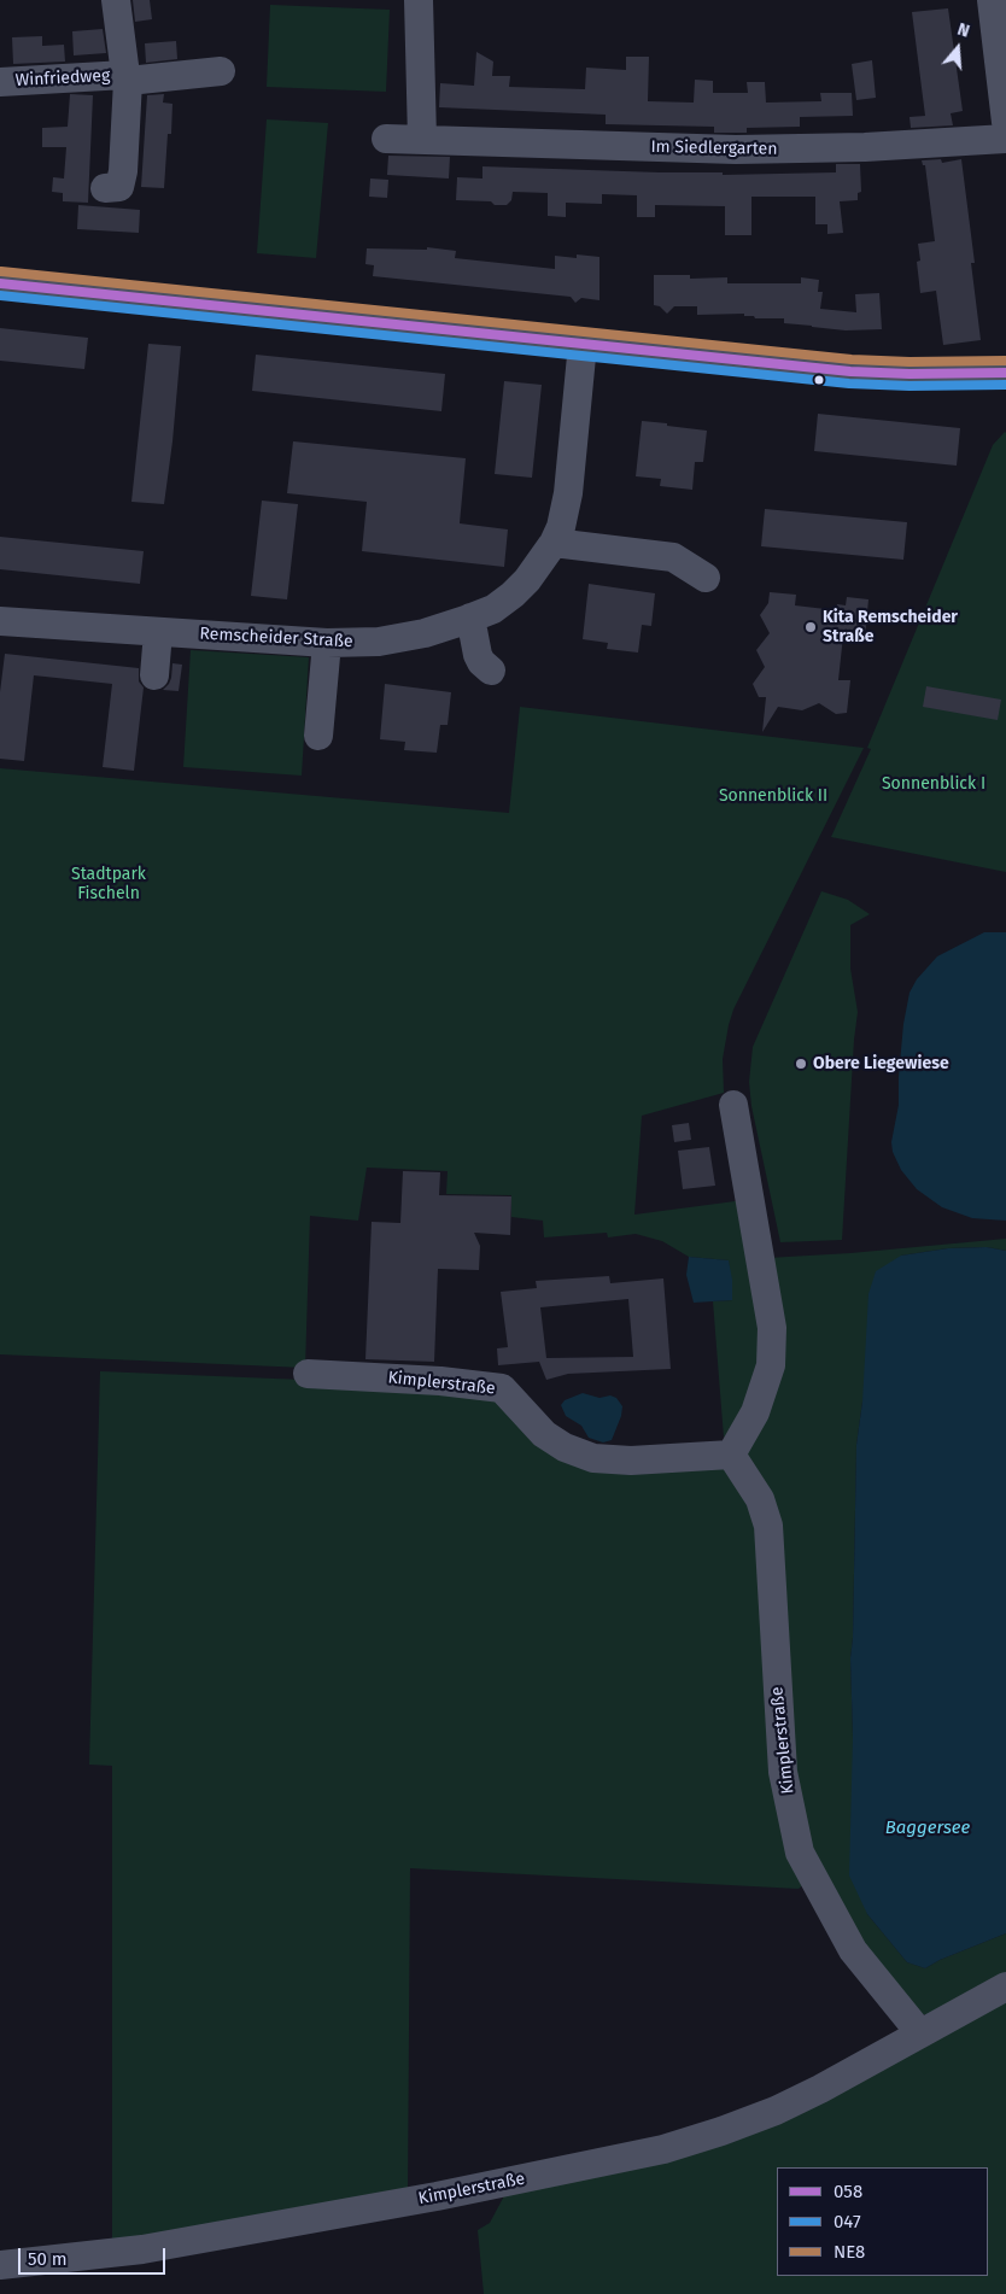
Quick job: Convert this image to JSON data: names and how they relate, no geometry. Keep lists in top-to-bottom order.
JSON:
{
  "streets": {
    "street": [
      "Winfriedweg",
      "Im Siedlergarten",
      "Remscheider Straße",
      "Kimplerstraße"
    ]
  },
  "water": ["Baggersee"],
  "parks": ["Sonnenblick I", "Sonnenblick II", "Stadtpark Fischeln"],
  "places": ["Kita Remscheider Straße", "Obere Liegewiese"],
  "lines": ["transit line NE8", "transit line 058", "transit line 047"],
  "legend": ["058", "047", "NE8"],
  "scale_bar": "50 m",
  "north": "top"
}
